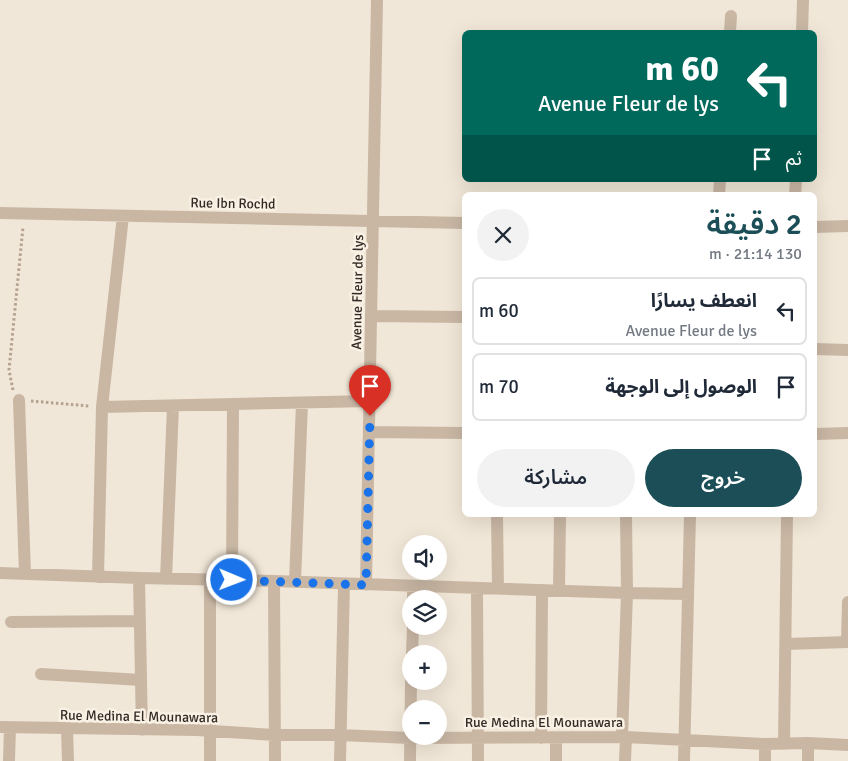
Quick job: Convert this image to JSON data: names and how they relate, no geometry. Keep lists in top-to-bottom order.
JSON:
{
  "streets": {
    "street": ["Rue Ibn Rochd", "Avenue Fleur de lys", "Rue Medina El Mounawara"]
  },
  "crossings": [
    ["Rue Ibn Rochd", "Avenue Fleur de lys"]
  ],
  "page": {
    "turn": ["60 m", "Avenue Fleur de lys"],
    "then": "ثم",
    "heading": ["2 دقيقة", "130 m · 21:14"],
    "list": [
      {
        "name": "انعطف يسارًا",
        "note": "Avenue Fleur de lys",
        "value": "60 m"
      },
      {
        "name": "الوصول إلى الوجهة",
        "value": "70 m"
      }
    ],
    "buttons": ["خروج", "مشاركة"],
    "map_buttons": ["+", "−"]
  }
}
